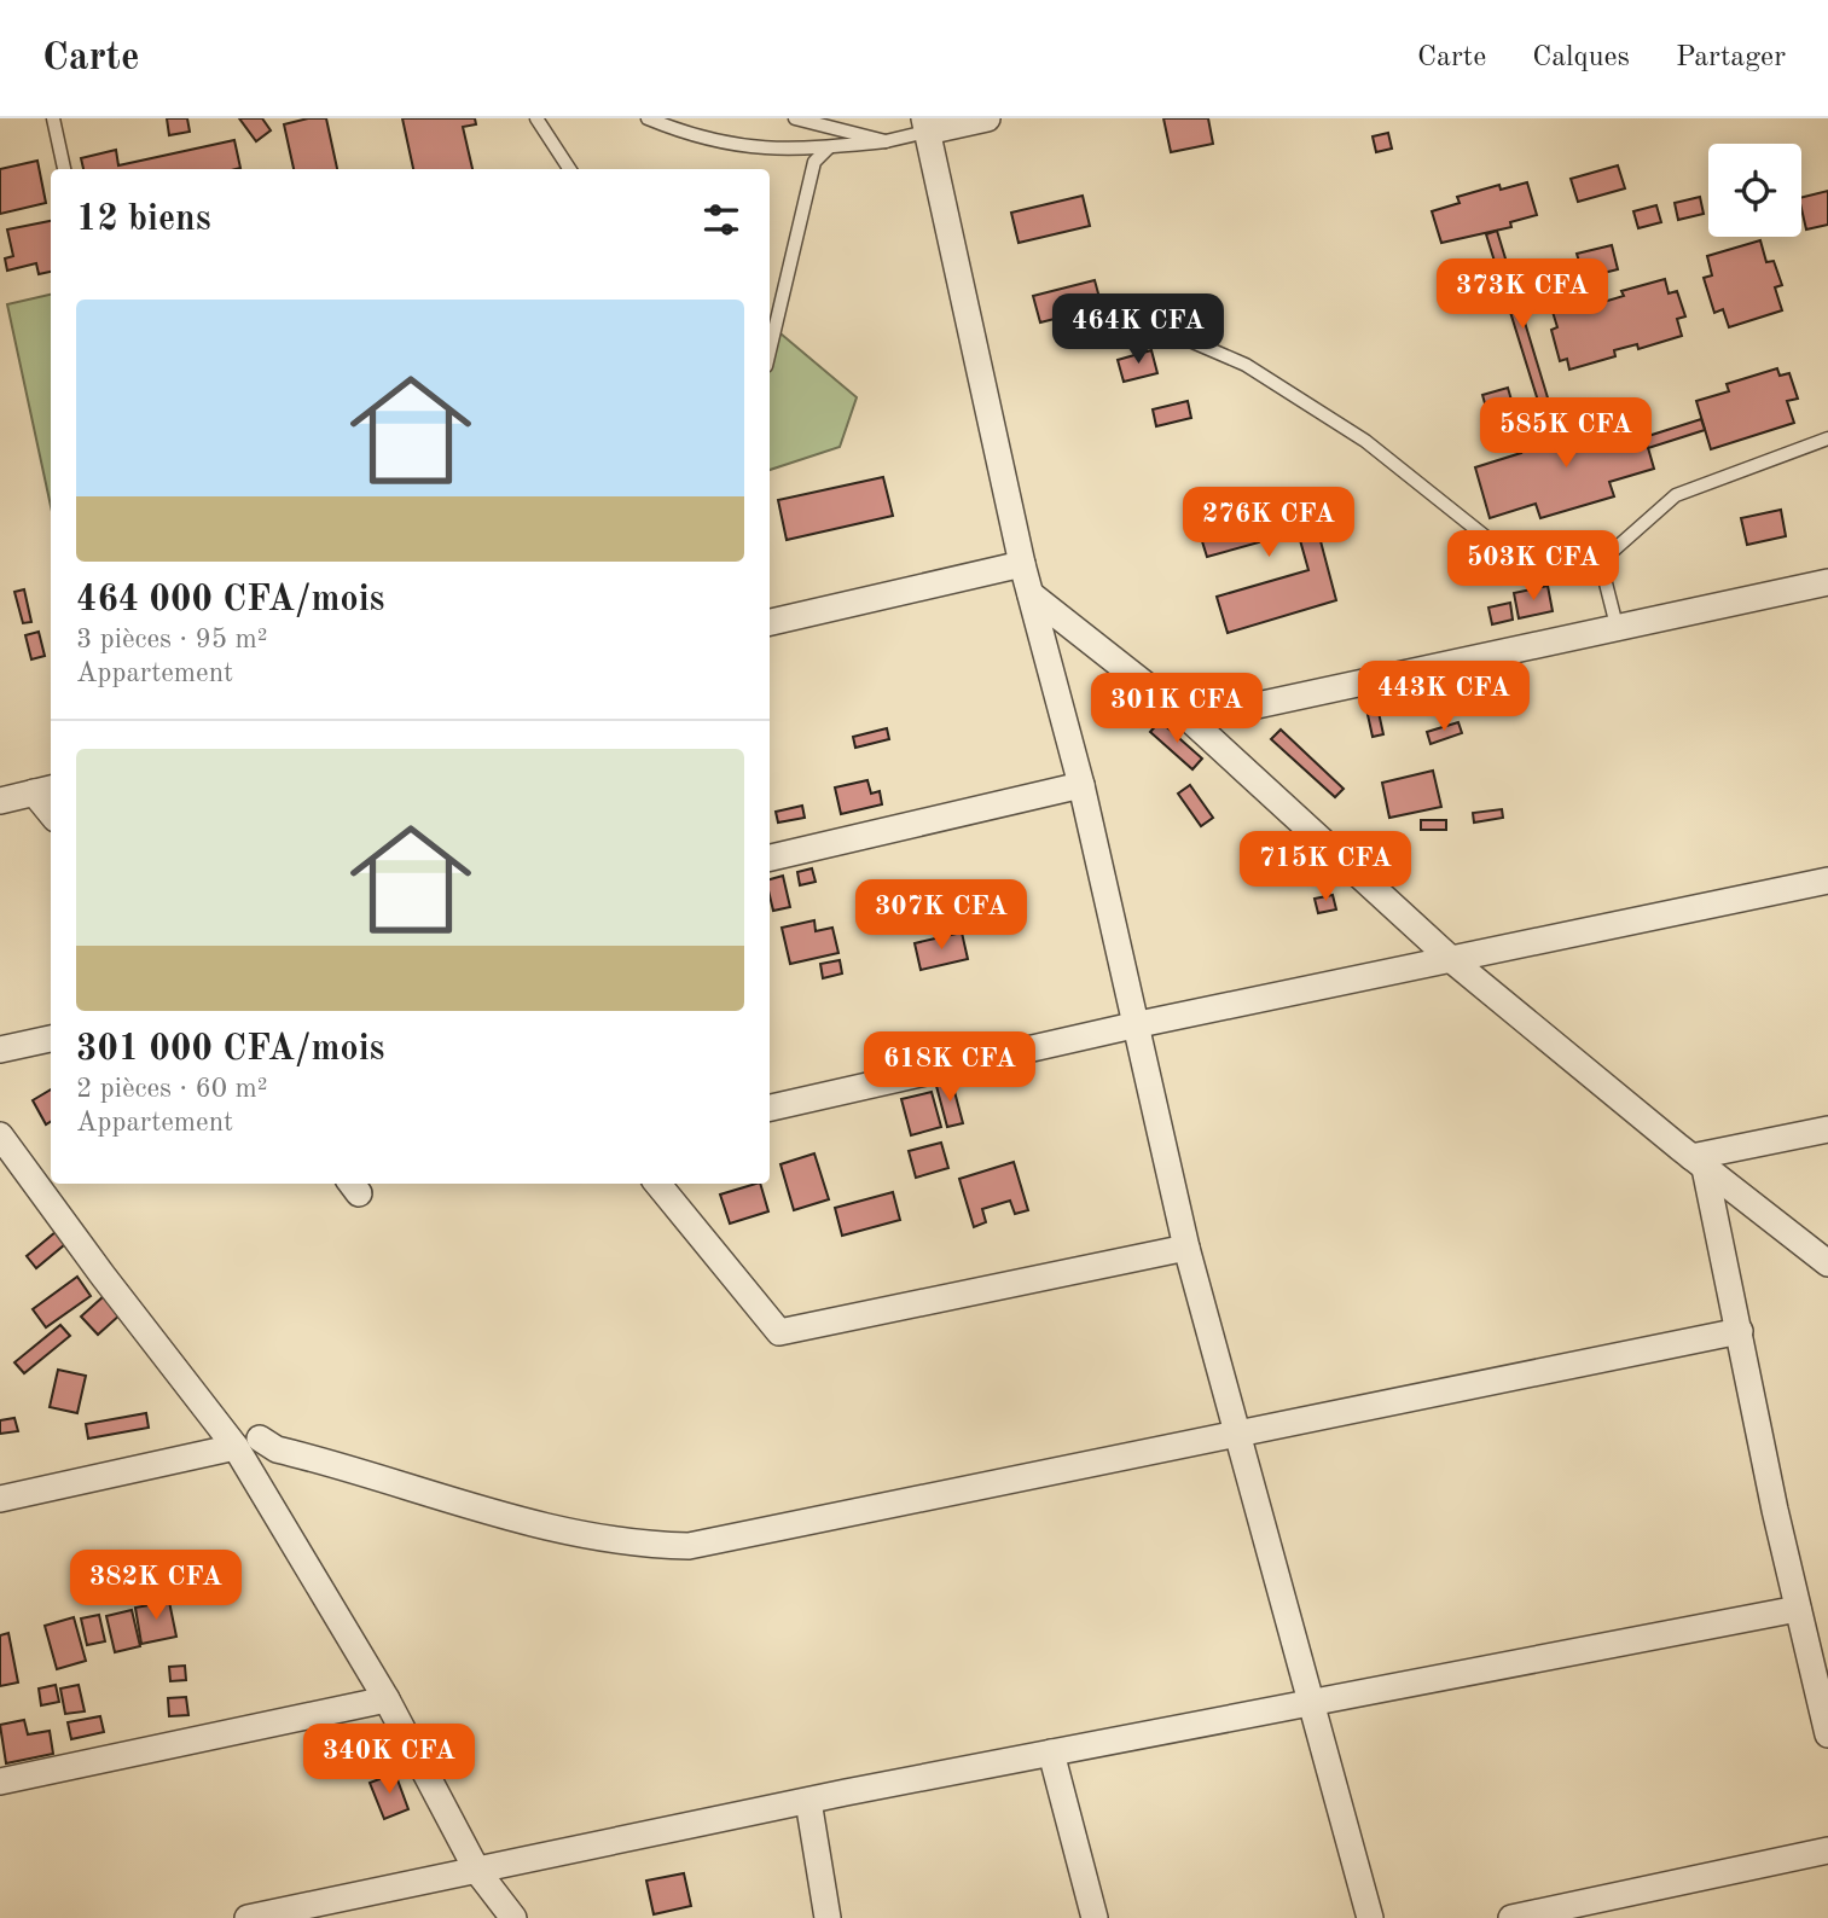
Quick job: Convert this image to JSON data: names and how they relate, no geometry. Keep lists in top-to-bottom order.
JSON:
{
  "page": {
    "header": "Carte",
    "nav": ["Carte", "Calques", "Partager"],
    "heading": "12 biens",
    "price": [
      "373K CFA",
      "464K CFA",
      "585K CFA",
      "276K CFA",
      "503K CFA",
      "443K CFA",
      "301K CFA",
      "715K CFA",
      "307K CFA",
      "618K CFA",
      "382K CFA",
      "340K CFA"
    ],
    "list": [
      {
        "name": "464 000 CFA/mois",
        "note": "3 pièces · 95 m² · Appartement"
      },
      {
        "name": "301 000 CFA/mois",
        "note": "2 pièces · 60 m² · Appartement"
      }
    ]
  }
}
